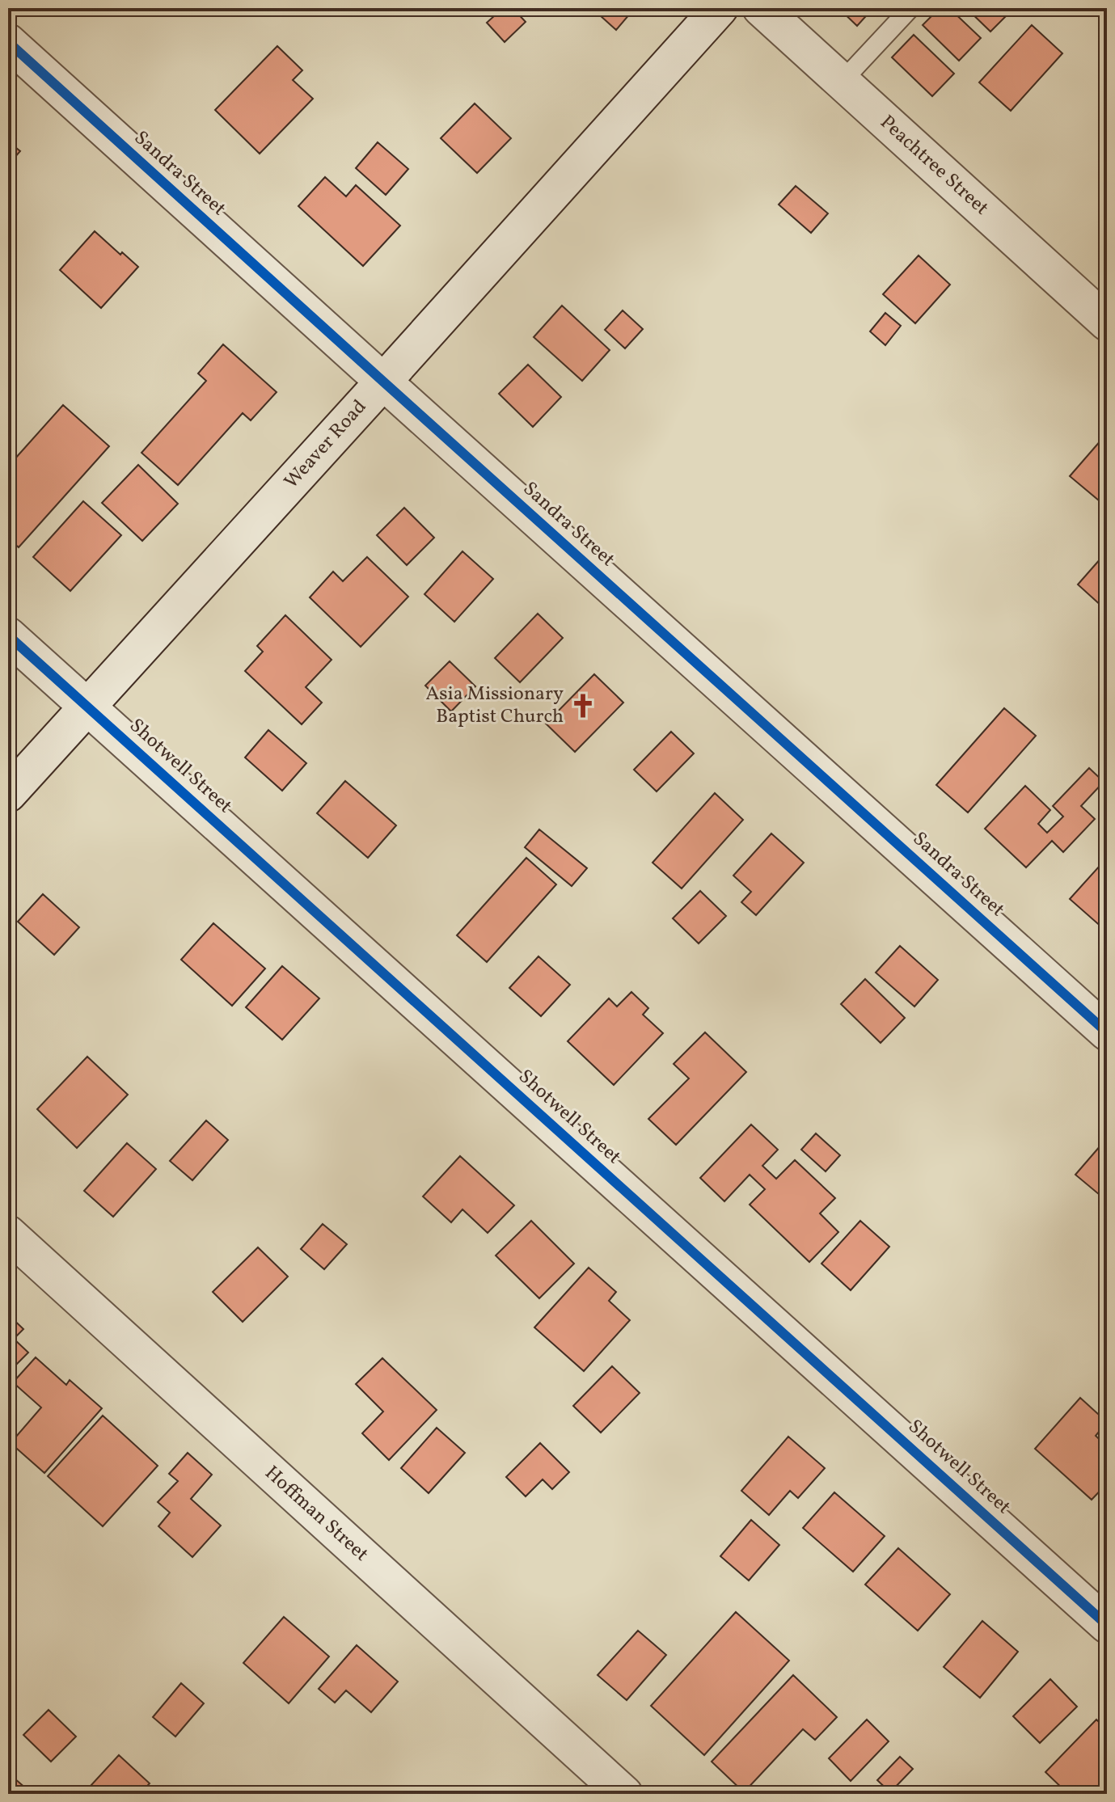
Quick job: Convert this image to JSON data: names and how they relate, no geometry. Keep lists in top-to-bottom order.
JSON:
{
  "streets": {
    "street": [
      "Peachtree Street",
      "Sandra Street",
      "Weaver Road",
      "Shotwell Street",
      "Hoffman Street"
    ]
  },
  "crossings": [
    ["Sandra Street", "Weaver Road"],
    ["Weaver Road", "Shotwell Street"]
  ],
  "places": {
    "church": ["Asia Missionary Baptist Church"]
  }
}
